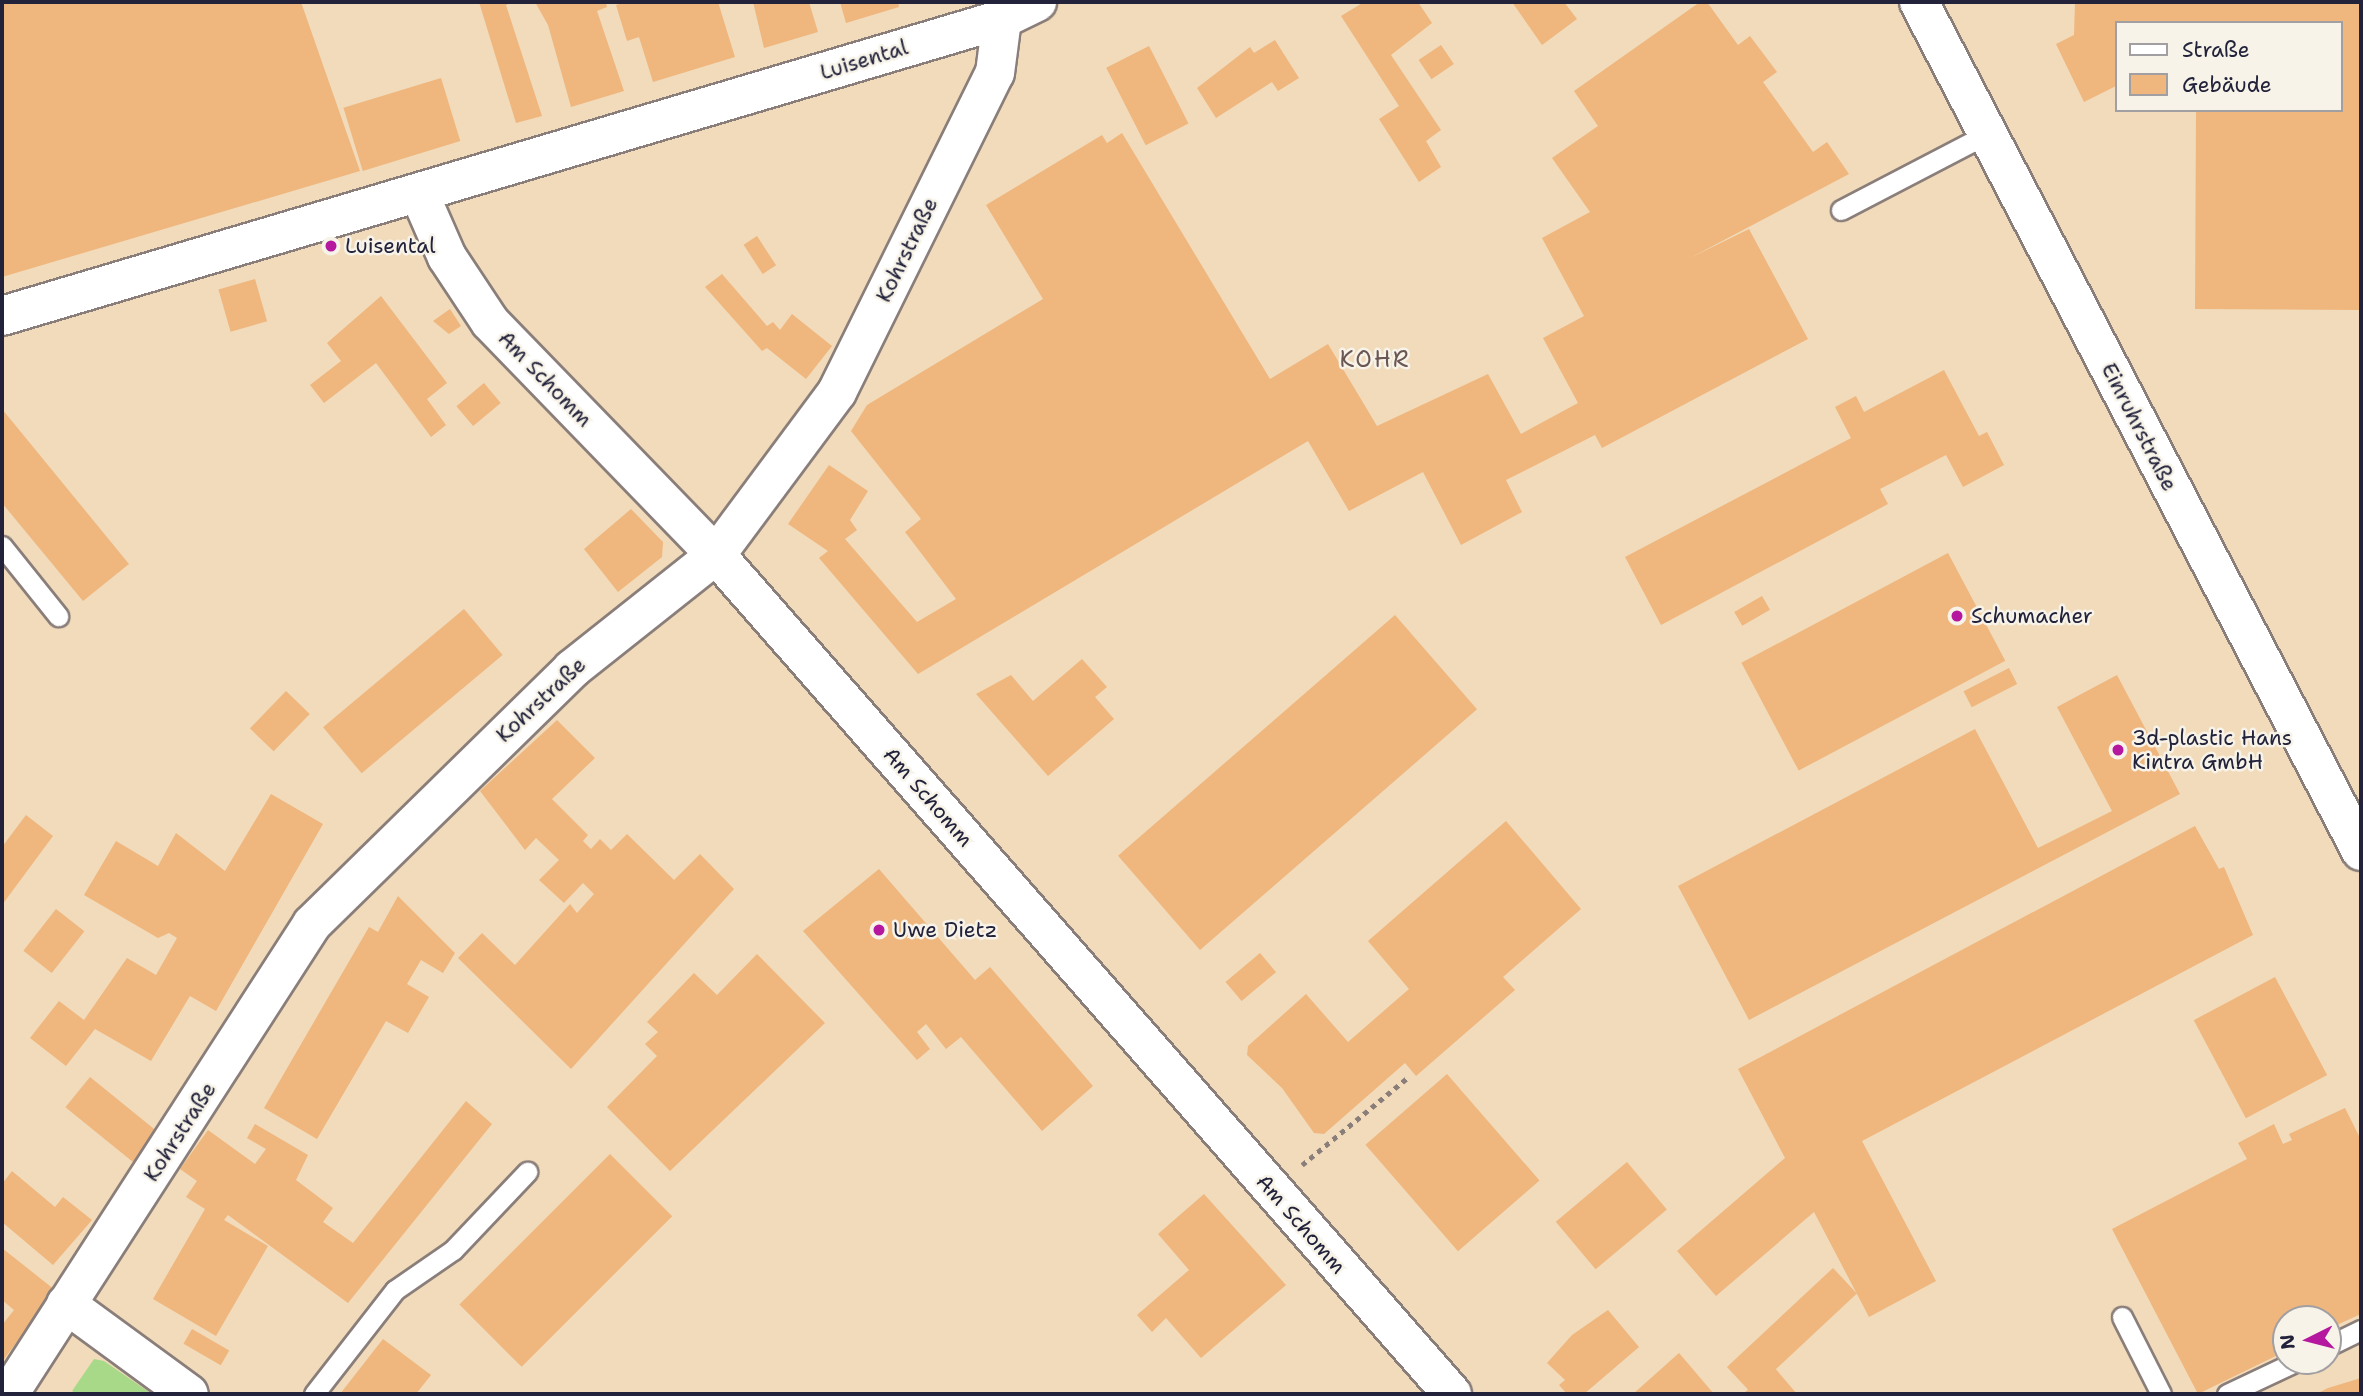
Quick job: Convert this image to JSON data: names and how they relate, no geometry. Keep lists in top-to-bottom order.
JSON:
{
  "streets": {
    "street": [
      "Luisental",
      "Kohrstraße",
      "Am Schomm",
      "Einruhrstraße"
    ]
  },
  "crossings": [
    ["Luisental", "Kohrstraße"],
    ["Luisental", "Am Schomm"],
    ["Kohrstraße", "Am Schomm"]
  ],
  "districts": ["KOHR"],
  "places": [
    "Luisental",
    "Schumacher",
    "3d-plastic Hans Kintra GmbH",
    "Uwe Dietz"
  ],
  "legend": ["Straße", "Gebäude"],
  "north": "left"
}
